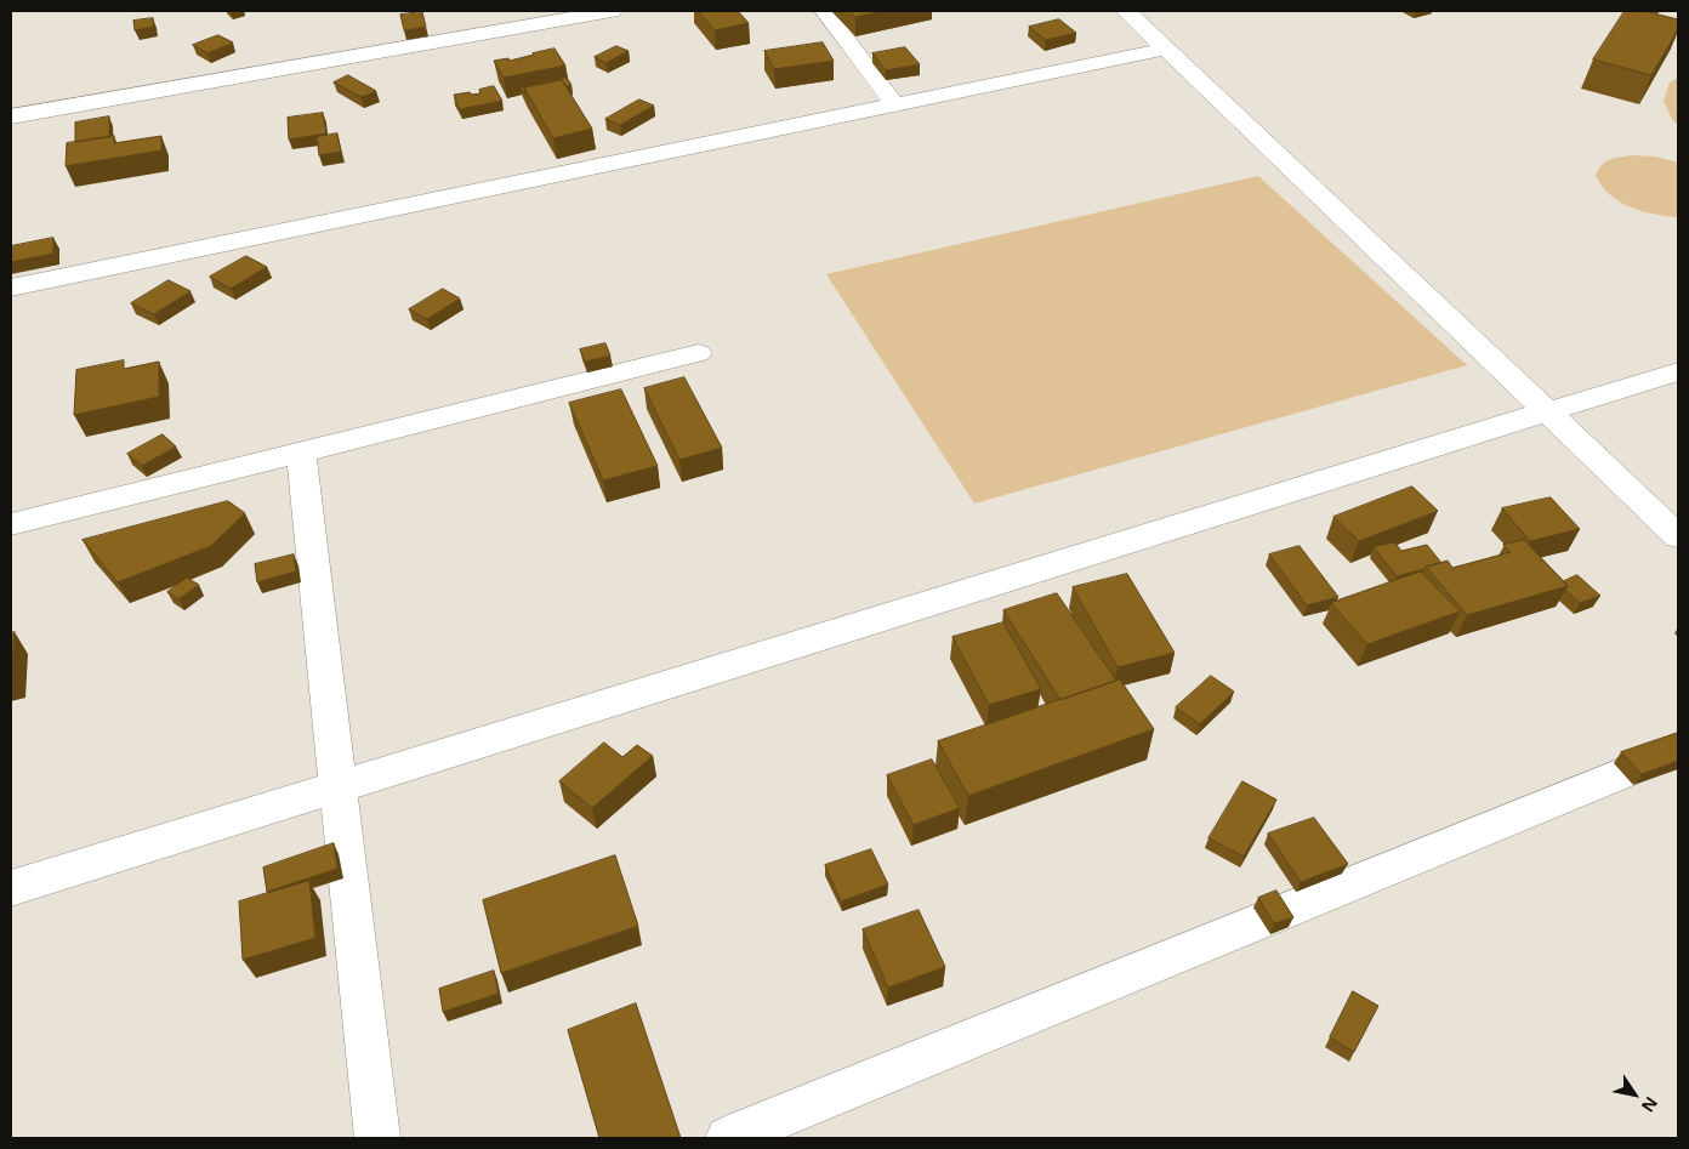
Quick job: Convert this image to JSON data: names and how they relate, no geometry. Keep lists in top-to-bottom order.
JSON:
{
  "north": "bottom right"
}
